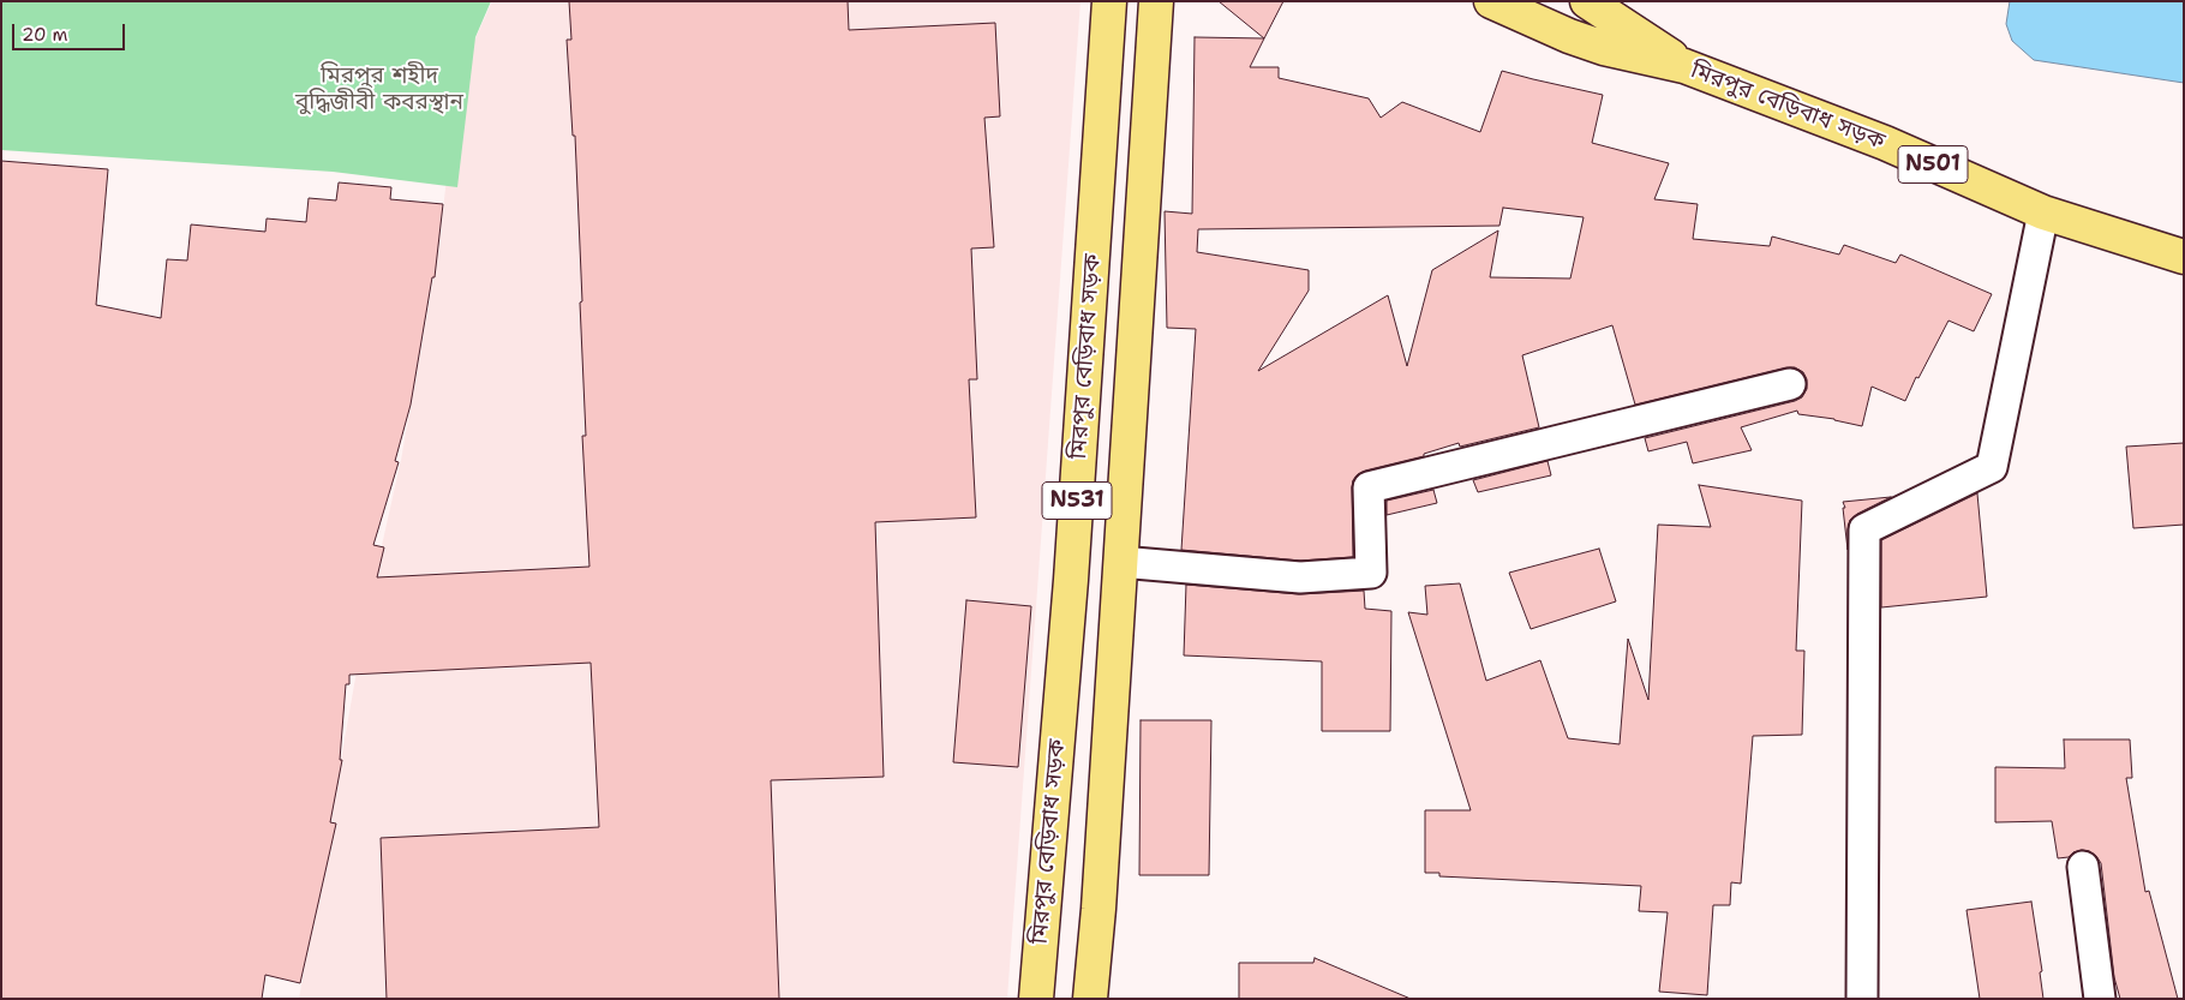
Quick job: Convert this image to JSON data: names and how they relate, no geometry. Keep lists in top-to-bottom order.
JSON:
{
  "streets": {
    "highway": ["মিরপুর বেড়িবাধ সড়ক", "N501", "N531"]
  },
  "crossings": [
    ["মিরপুর বেড়িবাধ সড়ক", "N501"]
  ],
  "parks": ["মিরপুর শহীদ বুদ্ধিজীবী কবরস্থান"],
  "scale_bar": "20 m"
}
